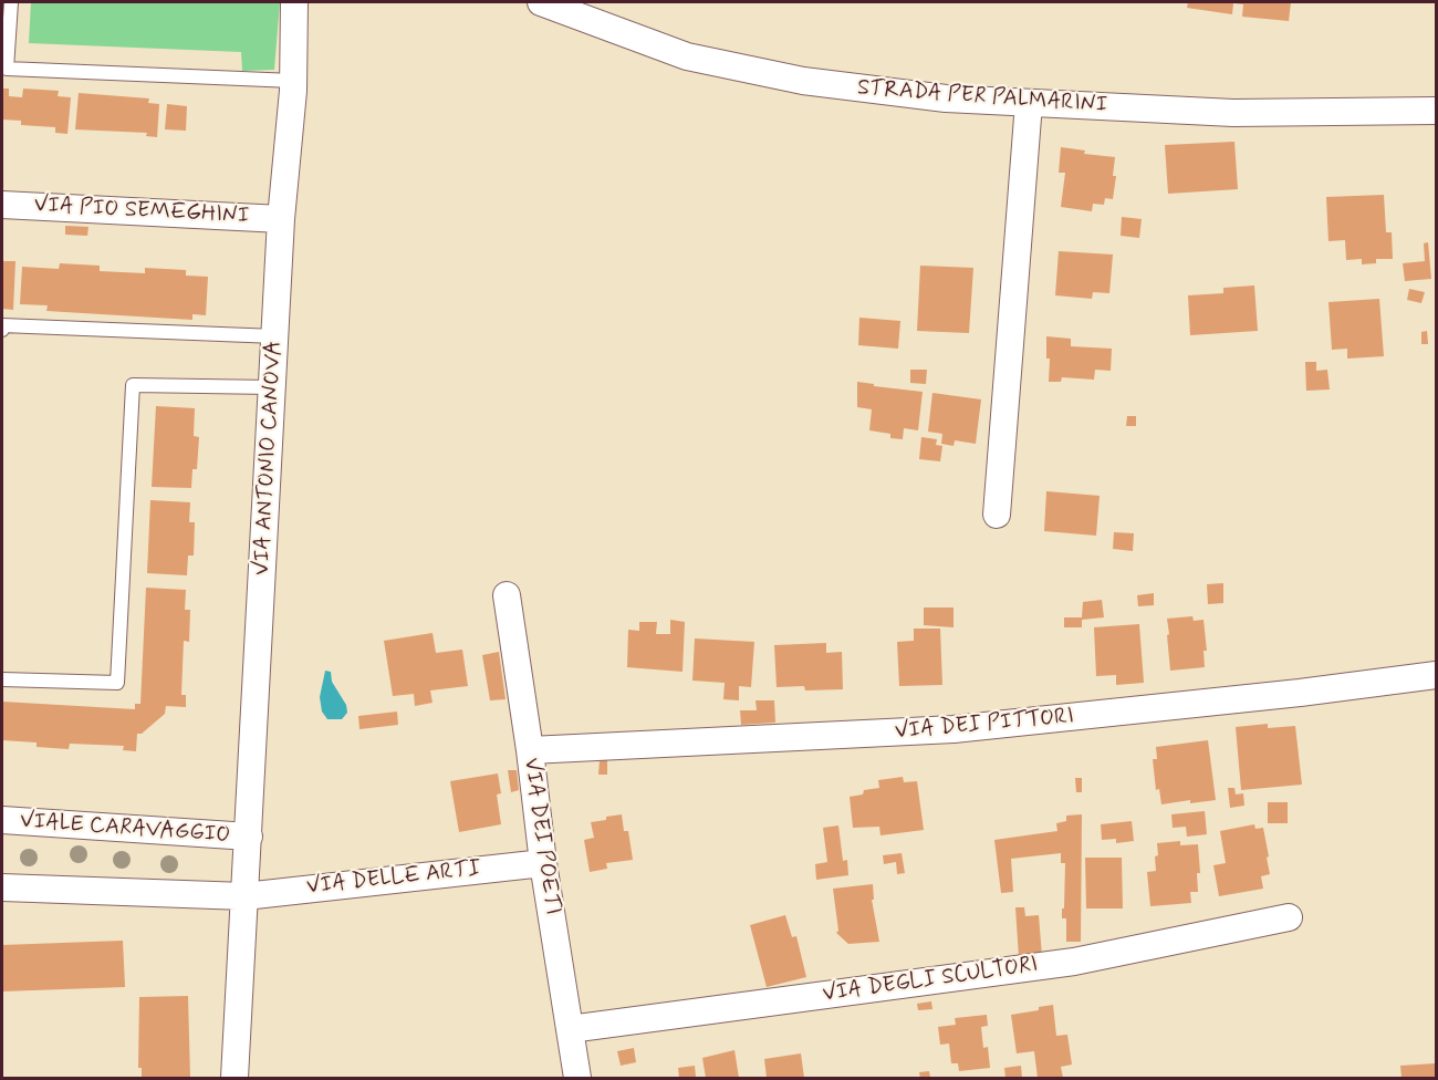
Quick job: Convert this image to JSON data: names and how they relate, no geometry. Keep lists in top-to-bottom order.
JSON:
{
  "streets": {
    "street": [
      "STRADA PER PALMARINI",
      "VIA PIO SEMEGHINI",
      "VIA ANTONIO CANOVA",
      "VIA DEI PITTORI",
      "VIALE CARAVAGGIO",
      "VIA DEI POETI",
      "VIA DELLE ARTI",
      "VIA DEGLI SCULTORI"
    ]
  },
  "crossings": [
    ["VIA PIO SEMEGHINI", "VIA ANTONIO CANOVA"],
    ["VIA ANTONIO CANOVA", "VIALE CARAVAGGIO"],
    ["VIA ANTONIO CANOVA", "VIA DELLE ARTI"],
    ["VIA DEI PITTORI", "VIA DEI POETI"],
    ["VIA DEI POETI", "VIA DELLE ARTI"],
    ["VIA DEI POETI", "VIA DEGLI SCULTORI"]
  ]
}
